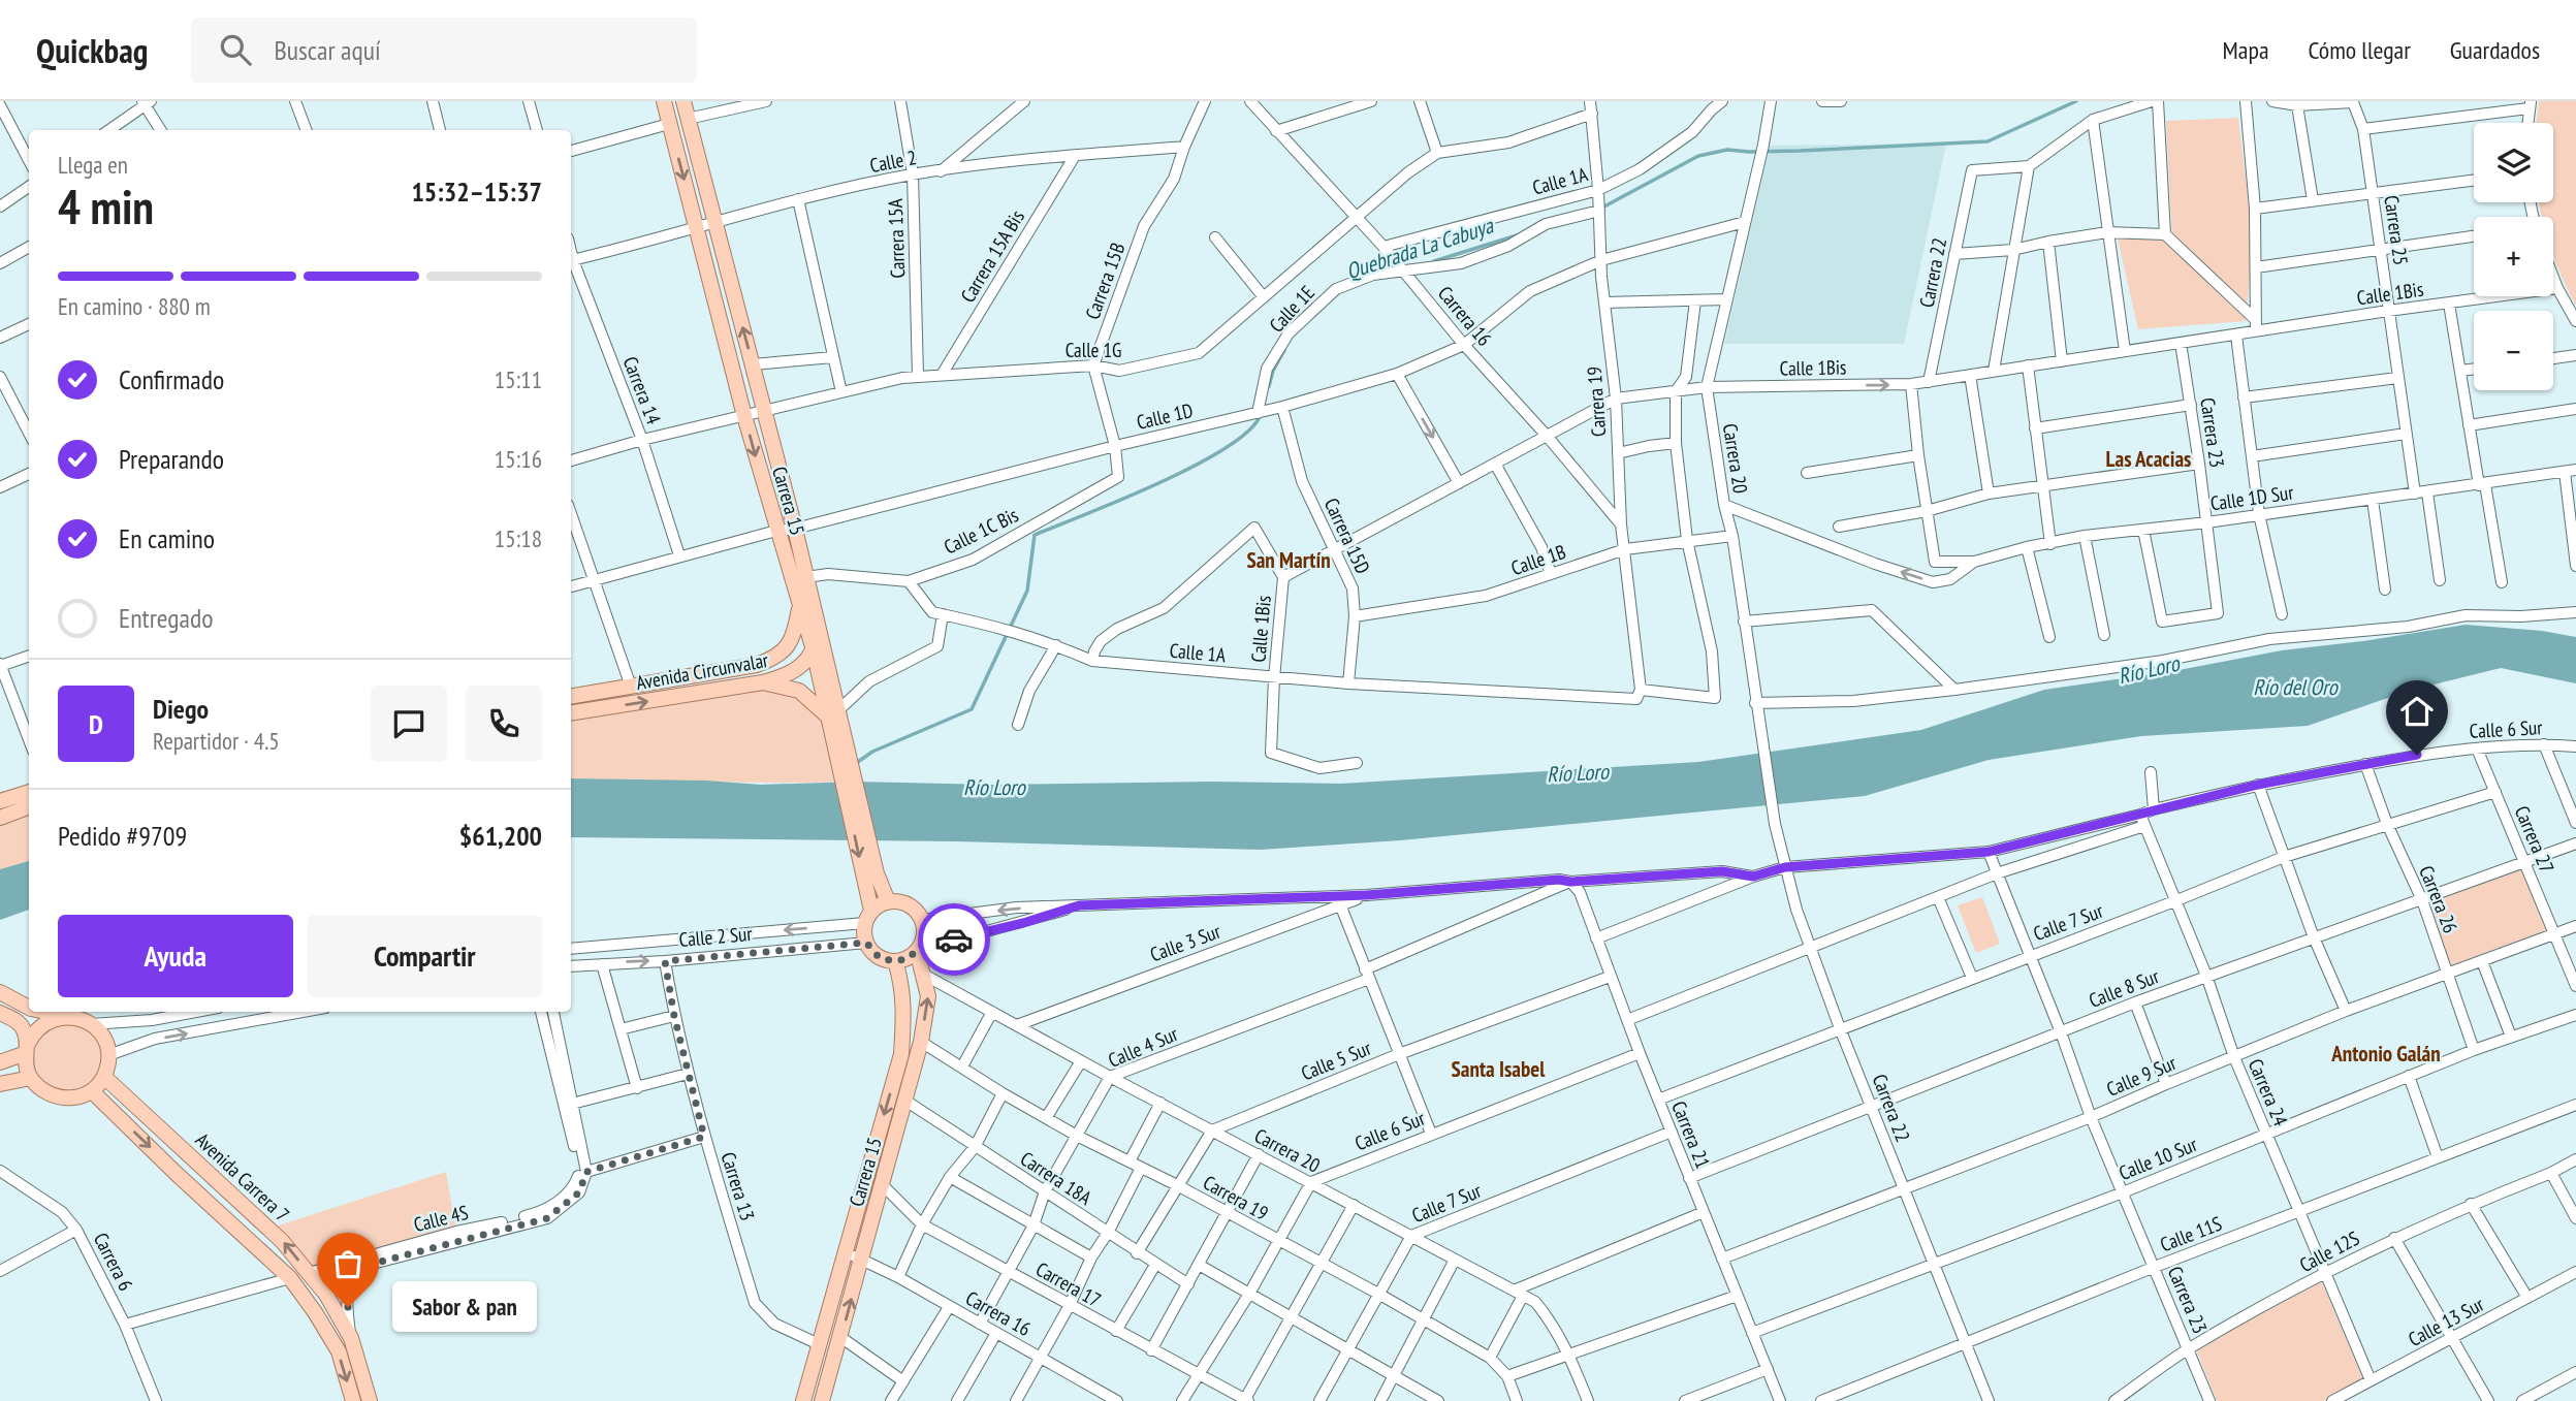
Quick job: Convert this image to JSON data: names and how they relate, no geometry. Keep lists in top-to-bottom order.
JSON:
{
  "streets": {
    "main road": ["Carrera 15", "Avenida Circunvalar", "Avenida Carrera 7"],
    "street": [
      "Calle 2",
      "Calle 1A",
      "Carrera 25",
      "Carrera 15A",
      "Carrera 15A Bis",
      "Carrera 22",
      "Carrera 15B",
      "Calle 1Bis",
      "Calle 1E",
      "Carrera 16",
      "Calle 1G",
      "Carrera 14",
      "Carrera 19",
      "Calle 1D",
      "Carrera 23",
      "Carrera 20",
      "Calle 1D Sur",
      "Calle 1C Bis",
      "Carrera 15D",
      "Calle 1B",
      "Calle 6 Sur",
      "Carrera 27",
      "Carrera 26",
      "Calle 7 Sur",
      "Calle 2 Sur",
      "Calle 3 Sur",
      "Calle 8 Sur",
      "Calle 4 Sur",
      "Calle 5 Sur",
      "Calle 9 Sur",
      "Carrera 24",
      "Carrera 21",
      "Calle 10 Sur",
      "Carrera 18A",
      "Carrera 13",
      "Calle 4S",
      "Calle 11S",
      "Calle 12S",
      "Carrera 6",
      "Carrera 17",
      "Calle 13 Sur"
    ]
  },
  "crossings": [
    ["Calle 2", "Carrera 15A"],
    ["Calle 2", "Carrera 15A Bis"],
    ["Calle 2", "Carrera 15B"],
    ["Calle 2", "Carrera 15"],
    ["Calle 1A", "Calle 1Bis"],
    ["Calle 1A", "Calle 1E"],
    ["Calle 1A", "Carrera 16"],
    ["Calle 1A", "Carrera 19"],
    ["Calle 1A", "Calle 1C Bis"],
    ["Calle 1A", "Carrera 15D"],
    ["Calle 1A", "Calle 1B"],
    ["Carrera 25", "Calle 1Bis"],
    ["Carrera 25", "Calle 1D Sur"],
    ["Carrera 15A", "Calle 1G"],
    ["Carrera 15A Bis", "Calle 1G"],
    ["Carrera 22", "Calle 1Bis"],
    ["Carrera 22", "Carrera 20"],
    ["Carrera 22", "Calle 6 Sur"],
    ["Carrera 22", "Calle 7 Sur"],
    ["Carrera 22", "Calle 8 Sur"],
    ["Carrera 22", "Calle 9 Sur"],
    ["Carrera 22", "Calle 10 Sur"],
    ["Carrera 22", "Calle 11S"],
    ["Carrera 15B", "Calle 1G"],
    ["Calle 1Bis", "Carrera 16"],
    ["Calle 1Bis", "Carrera 19"],
    ["Calle 1Bis", "Carrera 23"],
    ["Calle 1Bis", "Carrera 20"],
    ["Calle 1Bis", "Carrera 15D"],
    ["Calle 1E", "Carrera 16"],
    ["Calle 1E", "Carrera 19"],
    ["Calle 1E", "Calle 1D"],
    ["Carrera 16", "Calle 1G"],
    ["Carrera 16", "Carrera 19"],
    ["Carrera 16", "Calle 1D"],
    ["Carrera 16", "Carrera 15"],
    ["Carrera 16", "Calle 4 Sur"],
    ["Calle 1G", "Carrera 14"],
    ["Calle 1G", "Carrera 19"],
    ["Calle 1G", "Carrera 15"],
    ["Carrera 14", "Calle 1D"],
    ["Carrera 19", "Calle 1D"],
    ["Carrera 19", "Carrera 15"],
    ["Carrera 19", "Calle 1B"],
    ["Carrera 19", "Calle 7 Sur"],
    ["Carrera 19", "Calle 4 Sur"],
    ["Calle 1D", "Carrera 20"],
    ["Calle 1D", "Carrera 15"],
    ["Calle 1D", "Calle 1C Bis"],
    ["Calle 1D", "Carrera 15D"],
    ["Carrera 23", "Calle 1D Sur"],
    ["Carrera 23", "Calle 6 Sur"],
    ["Carrera 23", "Calle 7 Sur"],
    ["Carrera 23", "Calle 8 Sur"],
    ["Carrera 23", "Calle 9 Sur"],
    ["Carrera 23", "Calle 10 Sur"],
    ["Carrera 23", "Calle 11S"],
    ["Carrera 23", "Calle 12S"],
    ["Carrera 20", "Carrera 15"],
    ["Carrera 20", "Calle 1B"],
    ["Carrera 20", "Calle 6 Sur"],
    ["Carrera 20", "Calle 7 Sur"],
    ["Carrera 20", "Calle 3 Sur"],
    ["Carrera 20", "Calle 4 Sur"],
    ["Carrera 20", "Calle 5 Sur"],
    ["Carrera 15", "Calle 1C Bis"],
    ["Carrera 15", "Avenida Circunvalar"],
    ["Carrera 15", "Calle 2 Sur"],
    ["Carrera 15", "Carrera 18A"],
    ["Carrera 15", "Carrera 13"],
    ["Carrera 15", "Carrera 17"],
    ["Carrera 15D", "Calle 1B"],
    ["Calle 6 Sur", "Carrera 27"],
    ["Calle 6 Sur", "Carrera 26"],
    ["Calle 6 Sur", "Carrera 24"],
    ["Calle 6 Sur", "Carrera 21"],
    ["Carrera 27", "Calle 7 Sur"],
    ["Carrera 27", "Calle 8 Sur"],
    ["Carrera 27", "Calle 9 Sur"],
    ["Carrera 26", "Calle 7 Sur"],
    ["Carrera 26", "Calle 8 Sur"],
    ["Carrera 26", "Calle 9 Sur"],
    ["Carrera 26", "Calle 10 Sur"],
    ["Calle 7 Sur", "Carrera 24"],
    ["Calle 7 Sur", "Carrera 21"],
    ["Calle 2 Sur", "Carrera 13"],
    ["Calle 8 Sur", "Carrera 24"],
    ["Calle 8 Sur", "Carrera 21"],
    ["Calle 4 Sur", "Carrera 21"],
    ["Calle 4 Sur", "Carrera 18A"],
    ["Calle 4 Sur", "Carrera 17"],
    ["Calle 5 Sur", "Carrera 21"],
    ["Calle 9 Sur", "Carrera 24"],
    ["Calle 9 Sur", "Carrera 21"],
    ["Carrera 24", "Calle 10 Sur"],
    ["Carrera 24", "Calle 11S"],
    ["Carrera 24", "Calle 12S"],
    ["Carrera 24", "Calle 13 Sur"],
    ["Carrera 21", "Calle 10 Sur"],
    ["Avenida Carrera 7", "Calle 4S"]
  ],
  "districts": [
    "Las Acacias",
    "San Martín",
    "Antonio Galán",
    "Santa Isabel"
  ],
  "water": ["Quebrada La Cabuya", "Río Loro", "Río del Oro"],
  "places": ["Sabor & pan"],
  "page": {
    "header": "Quickbag",
    "search": "Buscar aquí",
    "nav": ["Mapa", "Cómo llegar", "Guardados"],
    "map_buttons": ["+", "−"],
    "heading": ["4 min", "Llega en", "15:32–15:37"],
    "panel": [
      "Diego",
      "Repartidor · 4.5",
      "Pedido #9709",
      "$61,200"
    ],
    "bar": "En camino · 880 m",
    "list": [
      ["Confirmado", "15:11"],
      ["Preparando", "15:16"],
      ["En camino", "15:18"],
      "Entregado"
    ],
    "round": "D",
    "buttons": ["Ayuda", "Compartir"],
    "bubble": "Sabor & pan"
  }
}
